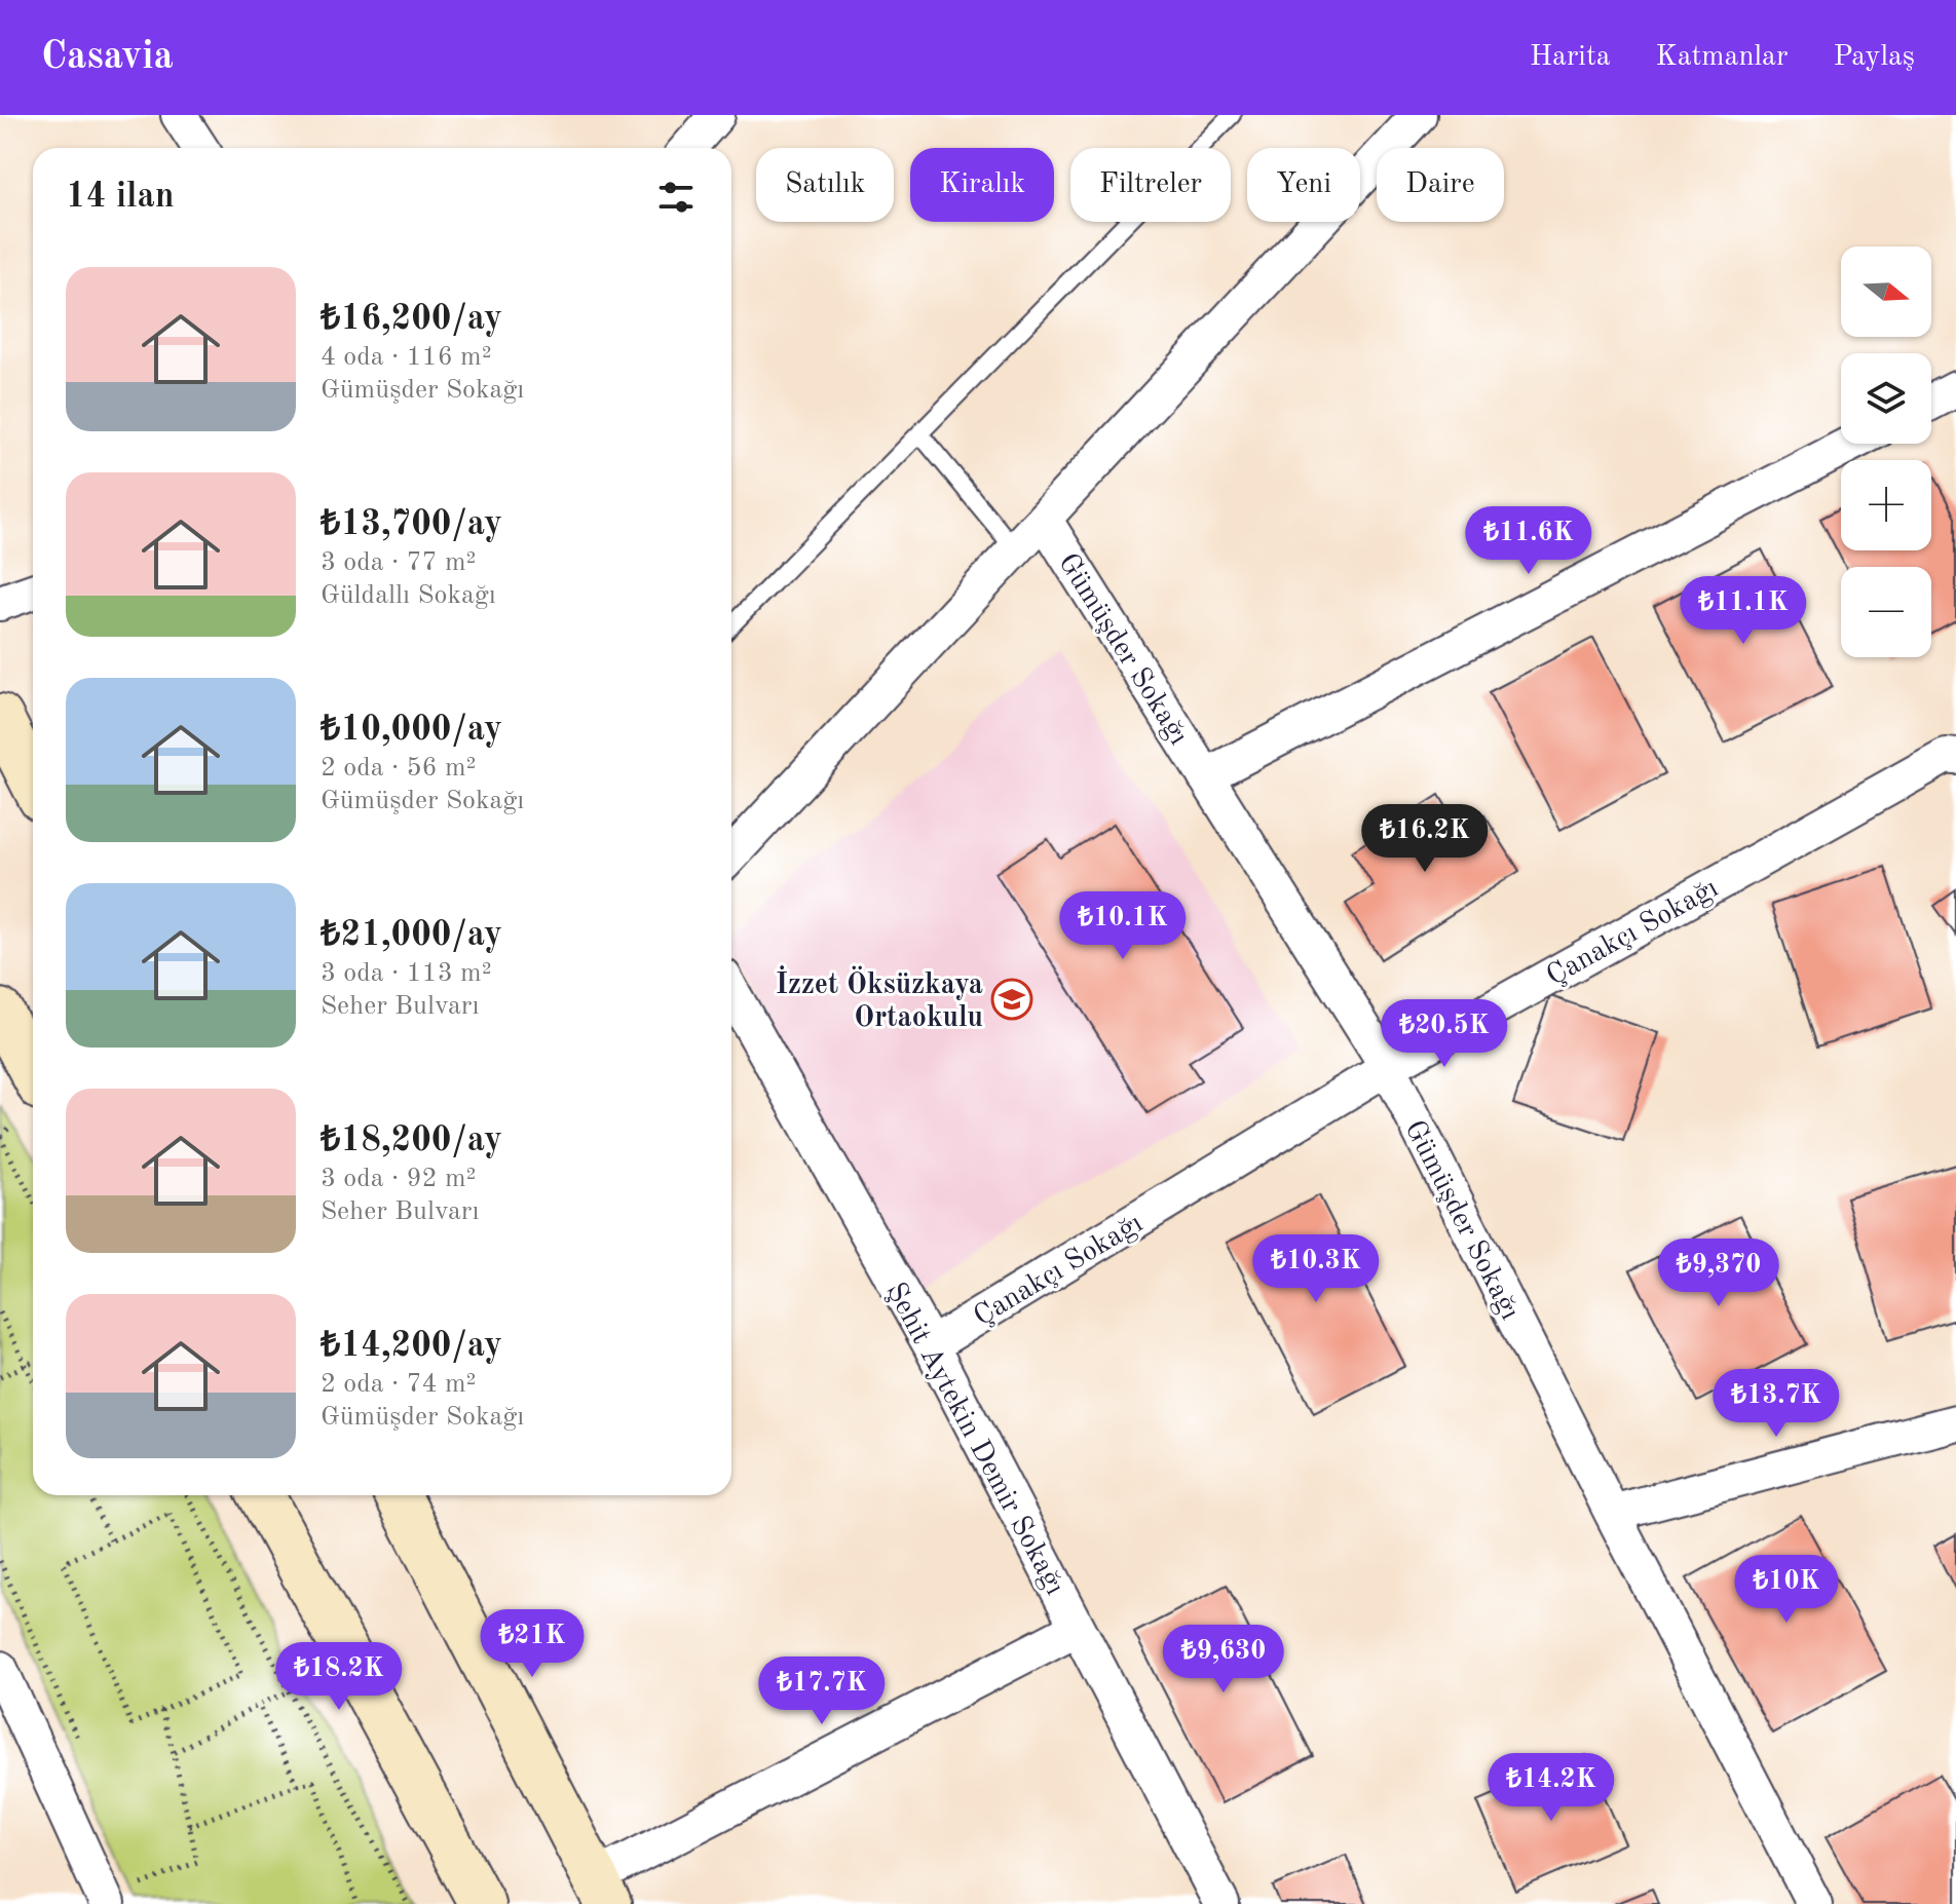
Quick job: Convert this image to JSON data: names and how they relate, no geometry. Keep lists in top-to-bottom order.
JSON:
{
  "streets": {
    "street": ["Gümüşder Sokağı", "Çanakçı Sokağı", "Şehit Aytekin Demir Sokağı"]
  },
  "crossings": [
    ["Gümüşder Sokağı", "Çanakçı Sokağı"],
    ["Çanakçı Sokağı", "Şehit Aytekin Demir Sokağı"]
  ],
  "places": {
    "school or university": ["İzzet Öksüzkaya Ortaokulu"]
  },
  "north": "right",
  "page": {
    "header": "Casavia",
    "nav": ["Harita", "Katmanlar", "Paylaş"],
    "chip": [
      "Satılık",
      "Kiralık",
      "Filtreler",
      "Yeni",
      "Daire"
    ],
    "heading": "14 ilan",
    "map_buttons": ["+", "−"],
    "list": [
      {
        "name": "₺16,200/ay",
        "note": "4 oda · 116 m² · Gümüşder Sokağı"
      },
      {
        "name": "₺13,700/ay",
        "note": "3 oda · 77 m² · Güldallı Sokağı"
      },
      {
        "name": "₺10,000/ay",
        "note": "2 oda · 56 m² · Gümüşder Sokağı"
      },
      {
        "name": "₺21,000/ay",
        "note": "3 oda · 113 m² · Seher Bulvarı"
      },
      {
        "name": "₺18,200/ay",
        "note": "3 oda · 92 m² · Seher Bulvarı"
      },
      {
        "name": "₺14,200/ay",
        "note": "2 oda · 74 m² · Gümüşder Sokağı"
      }
    ],
    "price": [
      "₺11.6K",
      "₺11.1K",
      "₺16.2K",
      "₺10.1K",
      "₺20.5K",
      "₺10.3K",
      "₺9,370",
      "₺13.7K",
      "₺10K",
      "₺21K",
      "₺9,630",
      "₺18.2K",
      "₺17.7K",
      "₺14.2K"
    ]
  }
}
